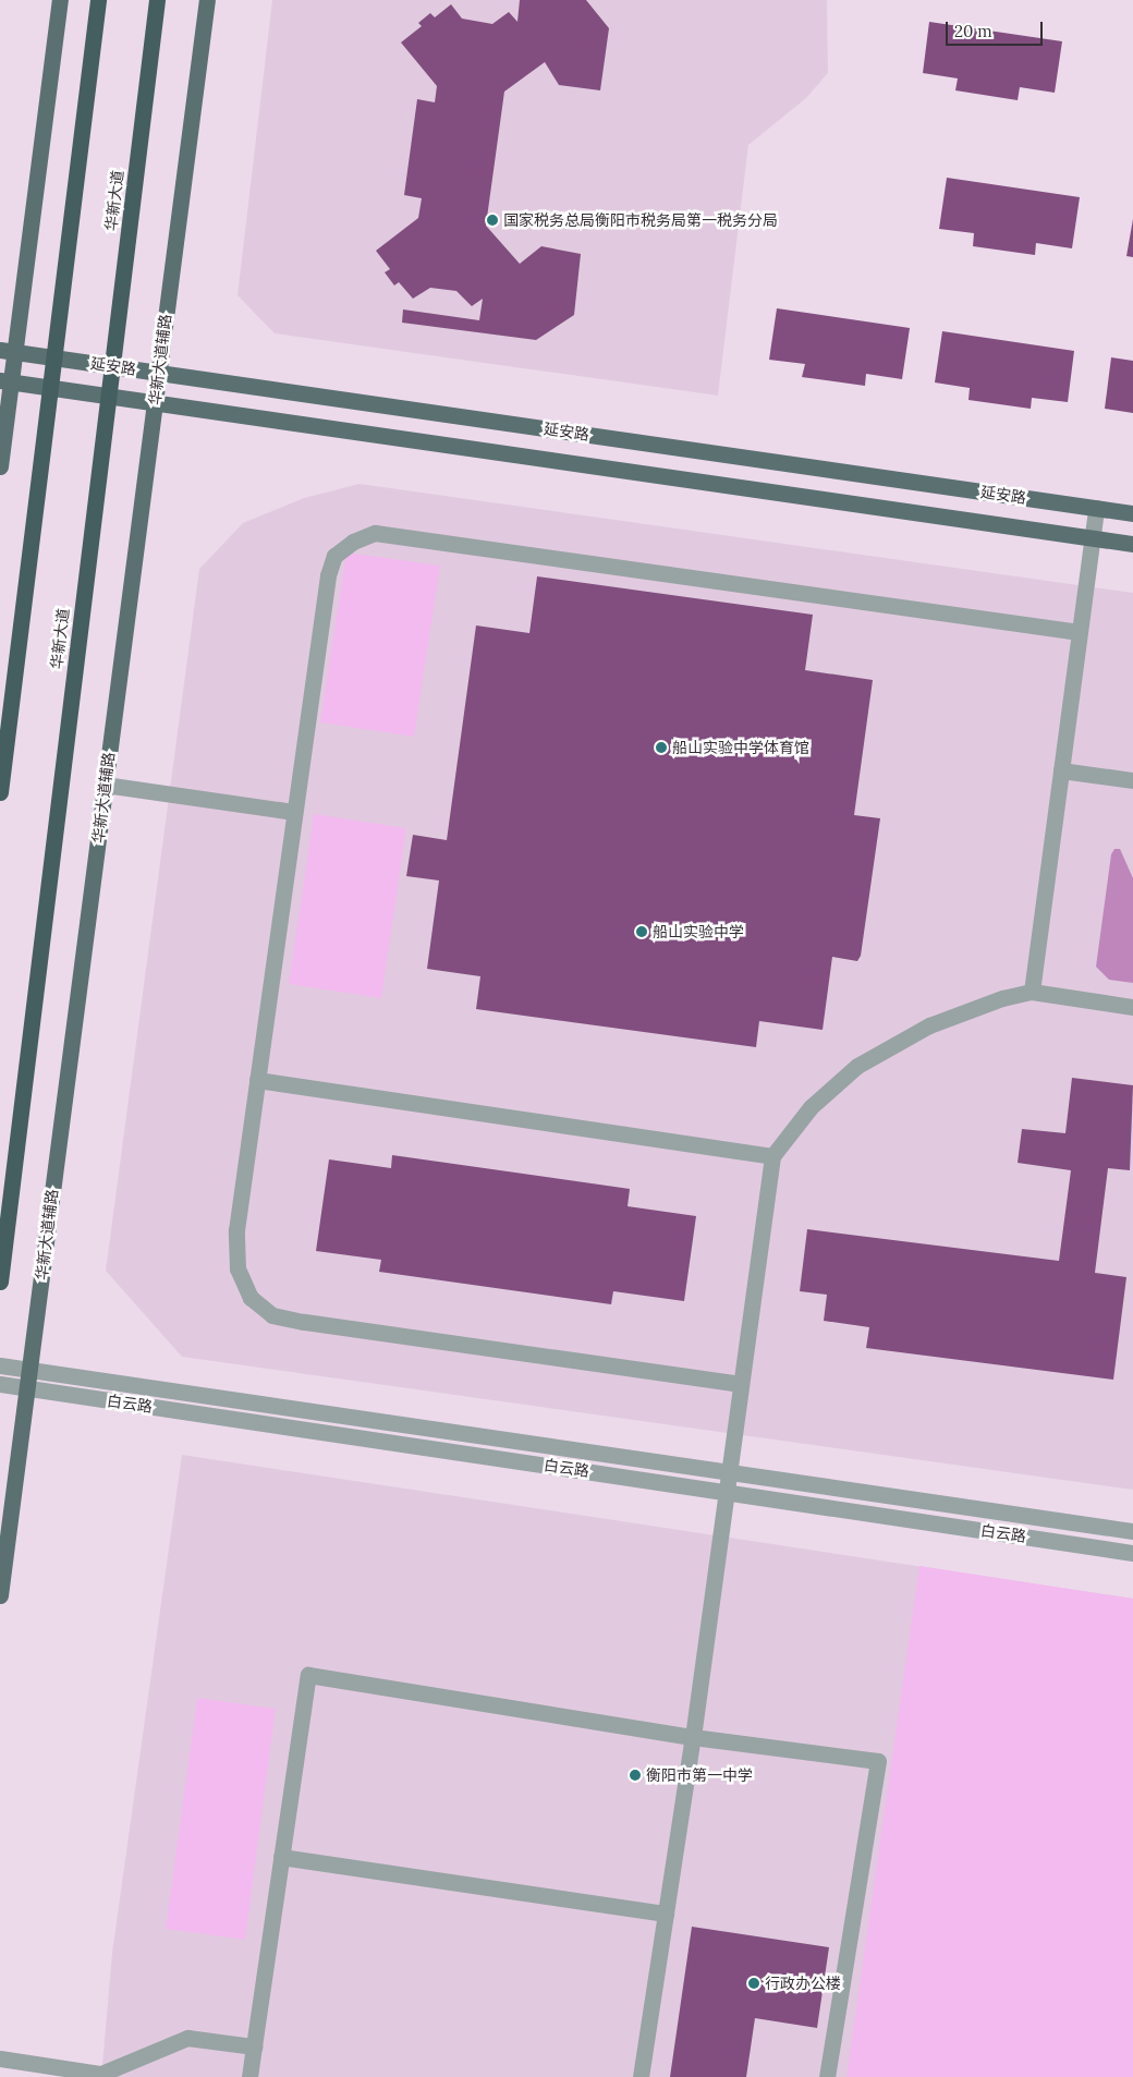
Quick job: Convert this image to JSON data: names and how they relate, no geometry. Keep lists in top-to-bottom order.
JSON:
{
  "streets": {
    "highway": ["华新大道"],
    "main road": ["华新大道辅路", "延安路"],
    "street": ["白云路"]
  },
  "crossings": [
    ["华新大道", "延安路"],
    ["华新大道辅路", "延安路"],
    ["华新大道辅路", "白云路"]
  ],
  "places": [
    "国家税务总局衡阳市税务局第一税务分局",
    "船山实验中学体育馆",
    "船山实验中学",
    "衡阳市第一中学",
    "行政办公楼"
  ],
  "scale_bar": "20 m"
}
